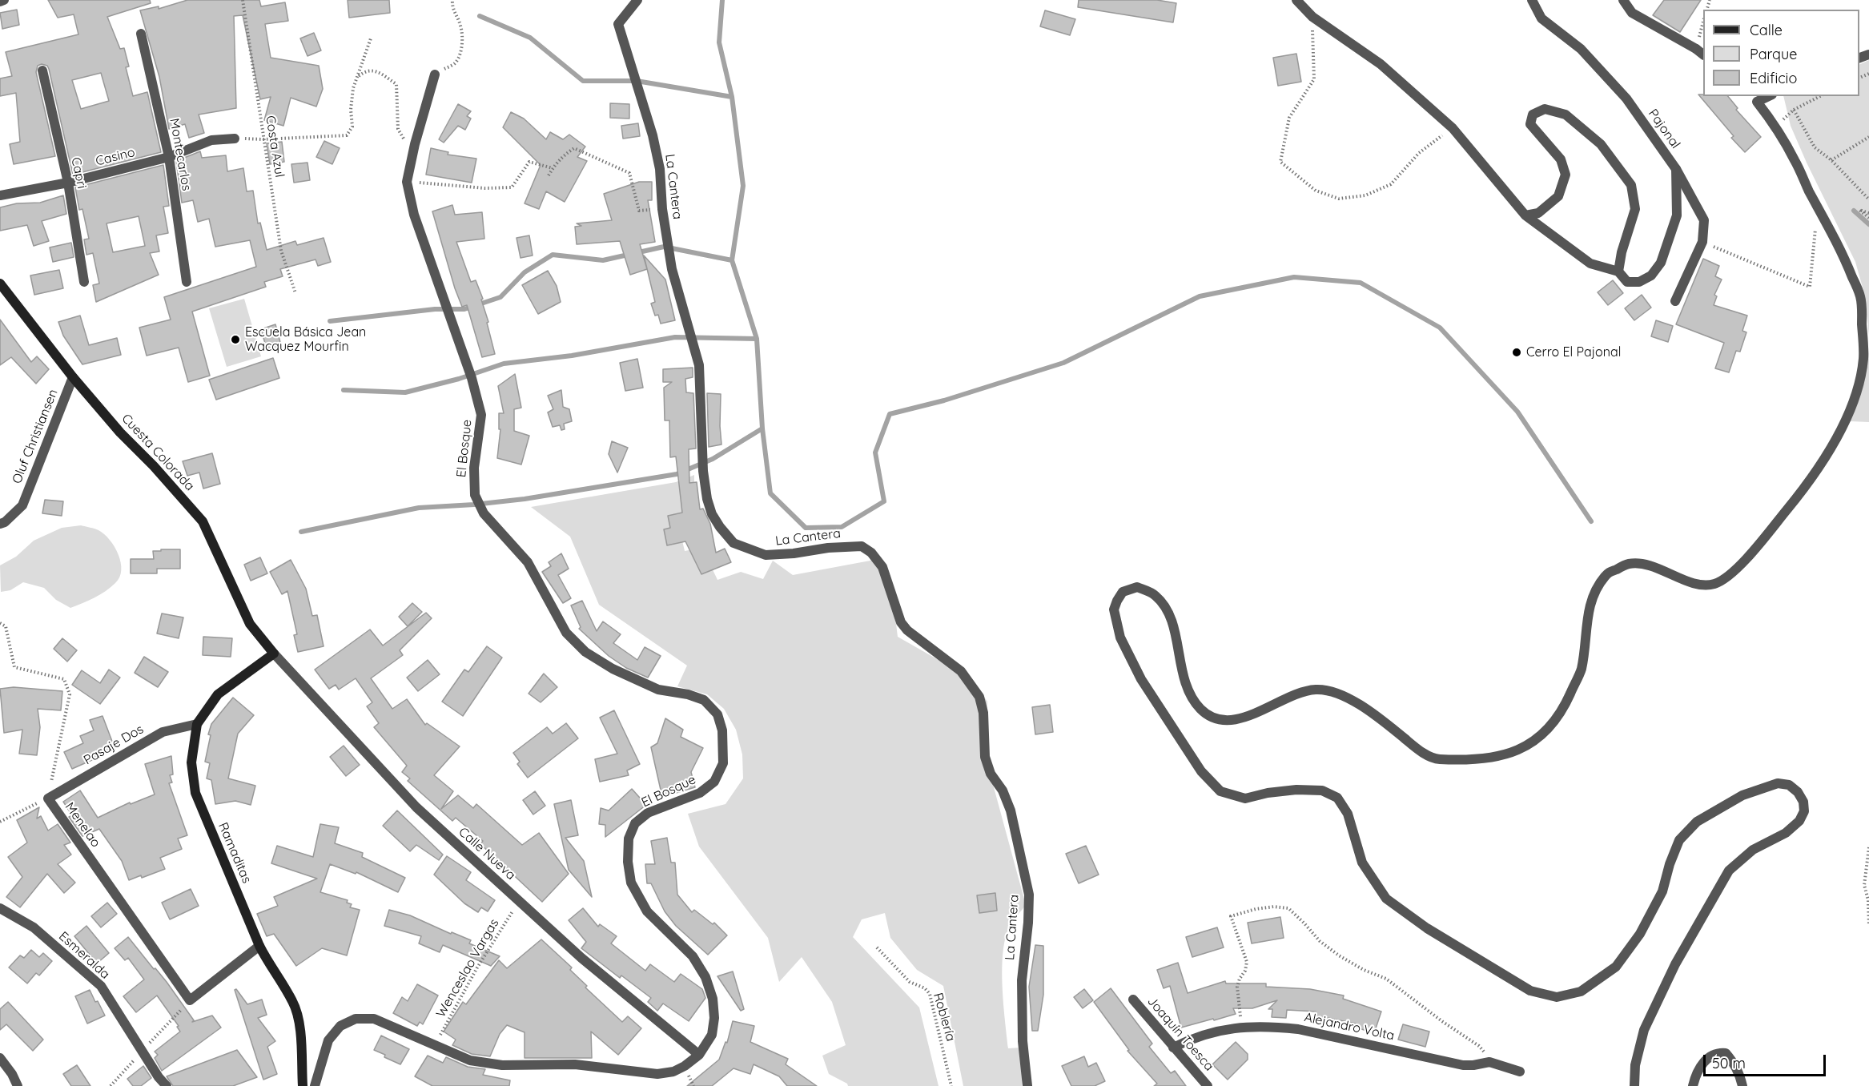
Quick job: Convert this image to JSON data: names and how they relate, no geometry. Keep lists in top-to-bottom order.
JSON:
{
  "streets": {
    "street": [
      "Pajonal",
      "Montecarlos",
      "Casino",
      "Capri",
      "La Cantera",
      "Oluf Christiansen",
      "El Bosque",
      "Cuesta Colorada",
      "Pasaje Dos",
      "Menelao",
      "Ramaditas",
      "Calle Nueva",
      "Esmeralda",
      "Alejandro Volta",
      "Joaquín Toesca"
    ],
    "path": ["Costa Azul", "Wenceslao Vargas", "Roblería"]
  },
  "crossings": [
    ["Montecarlos", "Casino"],
    ["Casino", "Capri"],
    ["Oluf Christiansen", "Cuesta Colorada"],
    ["El Bosque", "Calle Nueva"],
    ["El Bosque", "Wenceslao Vargas"],
    ["Cuesta Colorada", "Ramaditas"],
    ["Cuesta Colorada", "Calle Nueva"],
    ["Pasaje Dos", "Menelao"],
    ["Pasaje Dos", "Ramaditas"],
    ["Ramaditas", "Calle Nueva"],
    ["Calle Nueva", "Wenceslao Vargas"],
    ["Alejandro Volta", "Joaquín Toesca"]
  ],
  "places": ["Escuela Básica Jean Wacquez Mourfin", "Cerro El Pajonal"],
  "legend": ["Calle", "Parque", "Edificio"],
  "scale_bar": "50 m"
}
